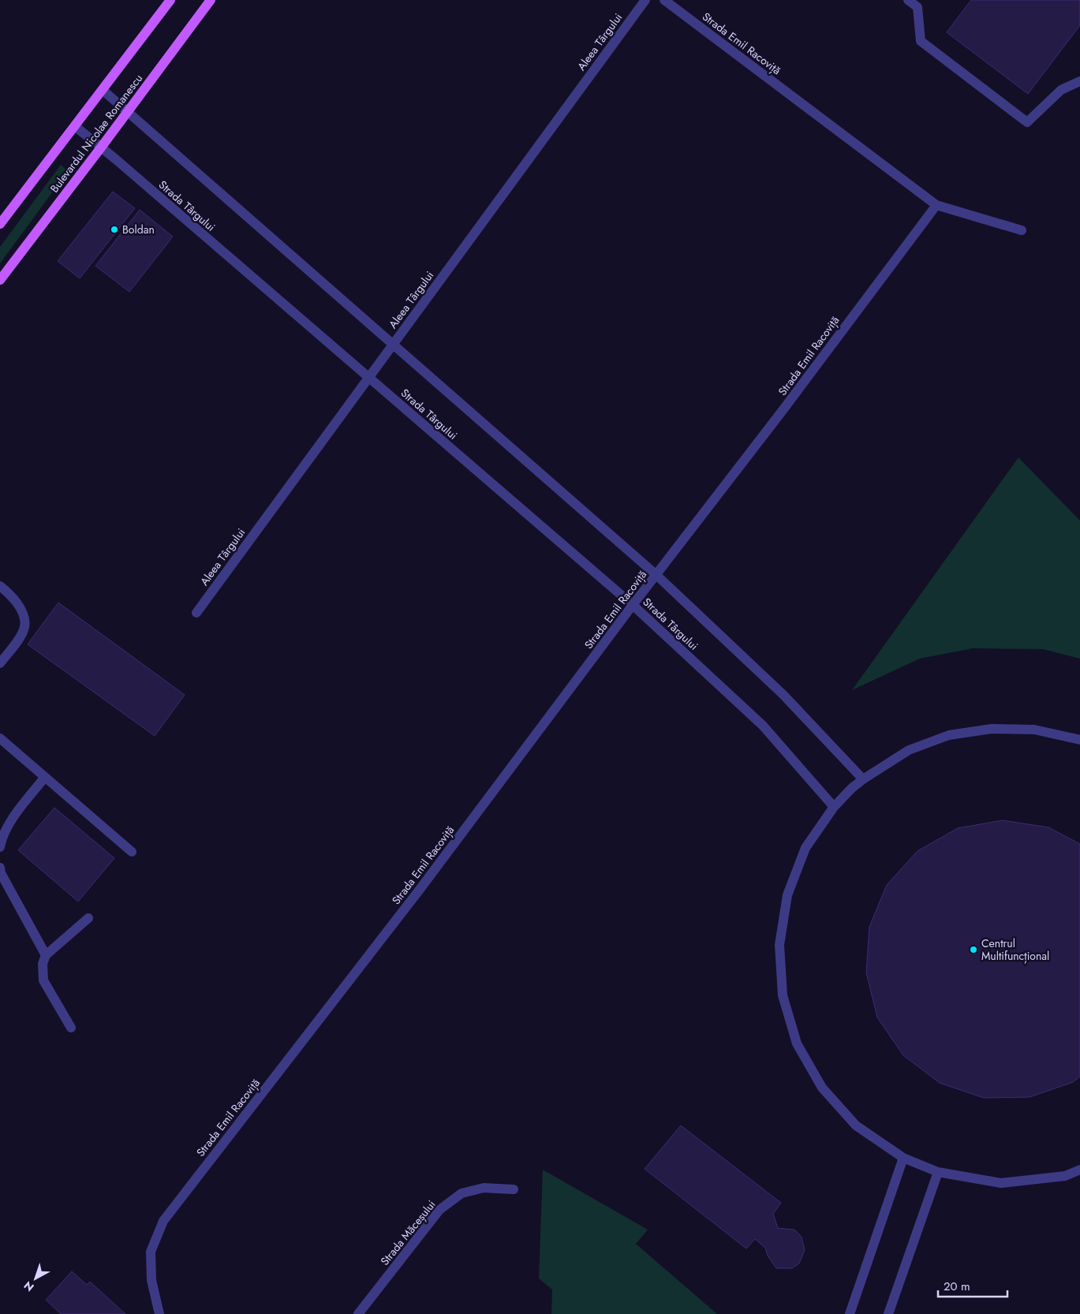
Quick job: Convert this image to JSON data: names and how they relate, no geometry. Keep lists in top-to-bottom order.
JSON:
{
  "streets": {
    "main road": ["Bulevardul Nicolae Romanescu"],
    "street": [
      "Aleea Târgului",
      "Strada Emil Racoviță",
      "Strada Târgului",
      "Strada Măceșului"
    ]
  },
  "crossings": [
    ["Aleea Târgului", "Strada Târgului"],
    ["Strada Emil Racoviță", "Strada Târgului"],
    ["Bulevardul Nicolae Romanescu", "Strada Târgului"]
  ],
  "places": ["Boldan", "Centrul Multifuncțional"],
  "scale_bar": "20 m",
  "north": "bottom left"
}
